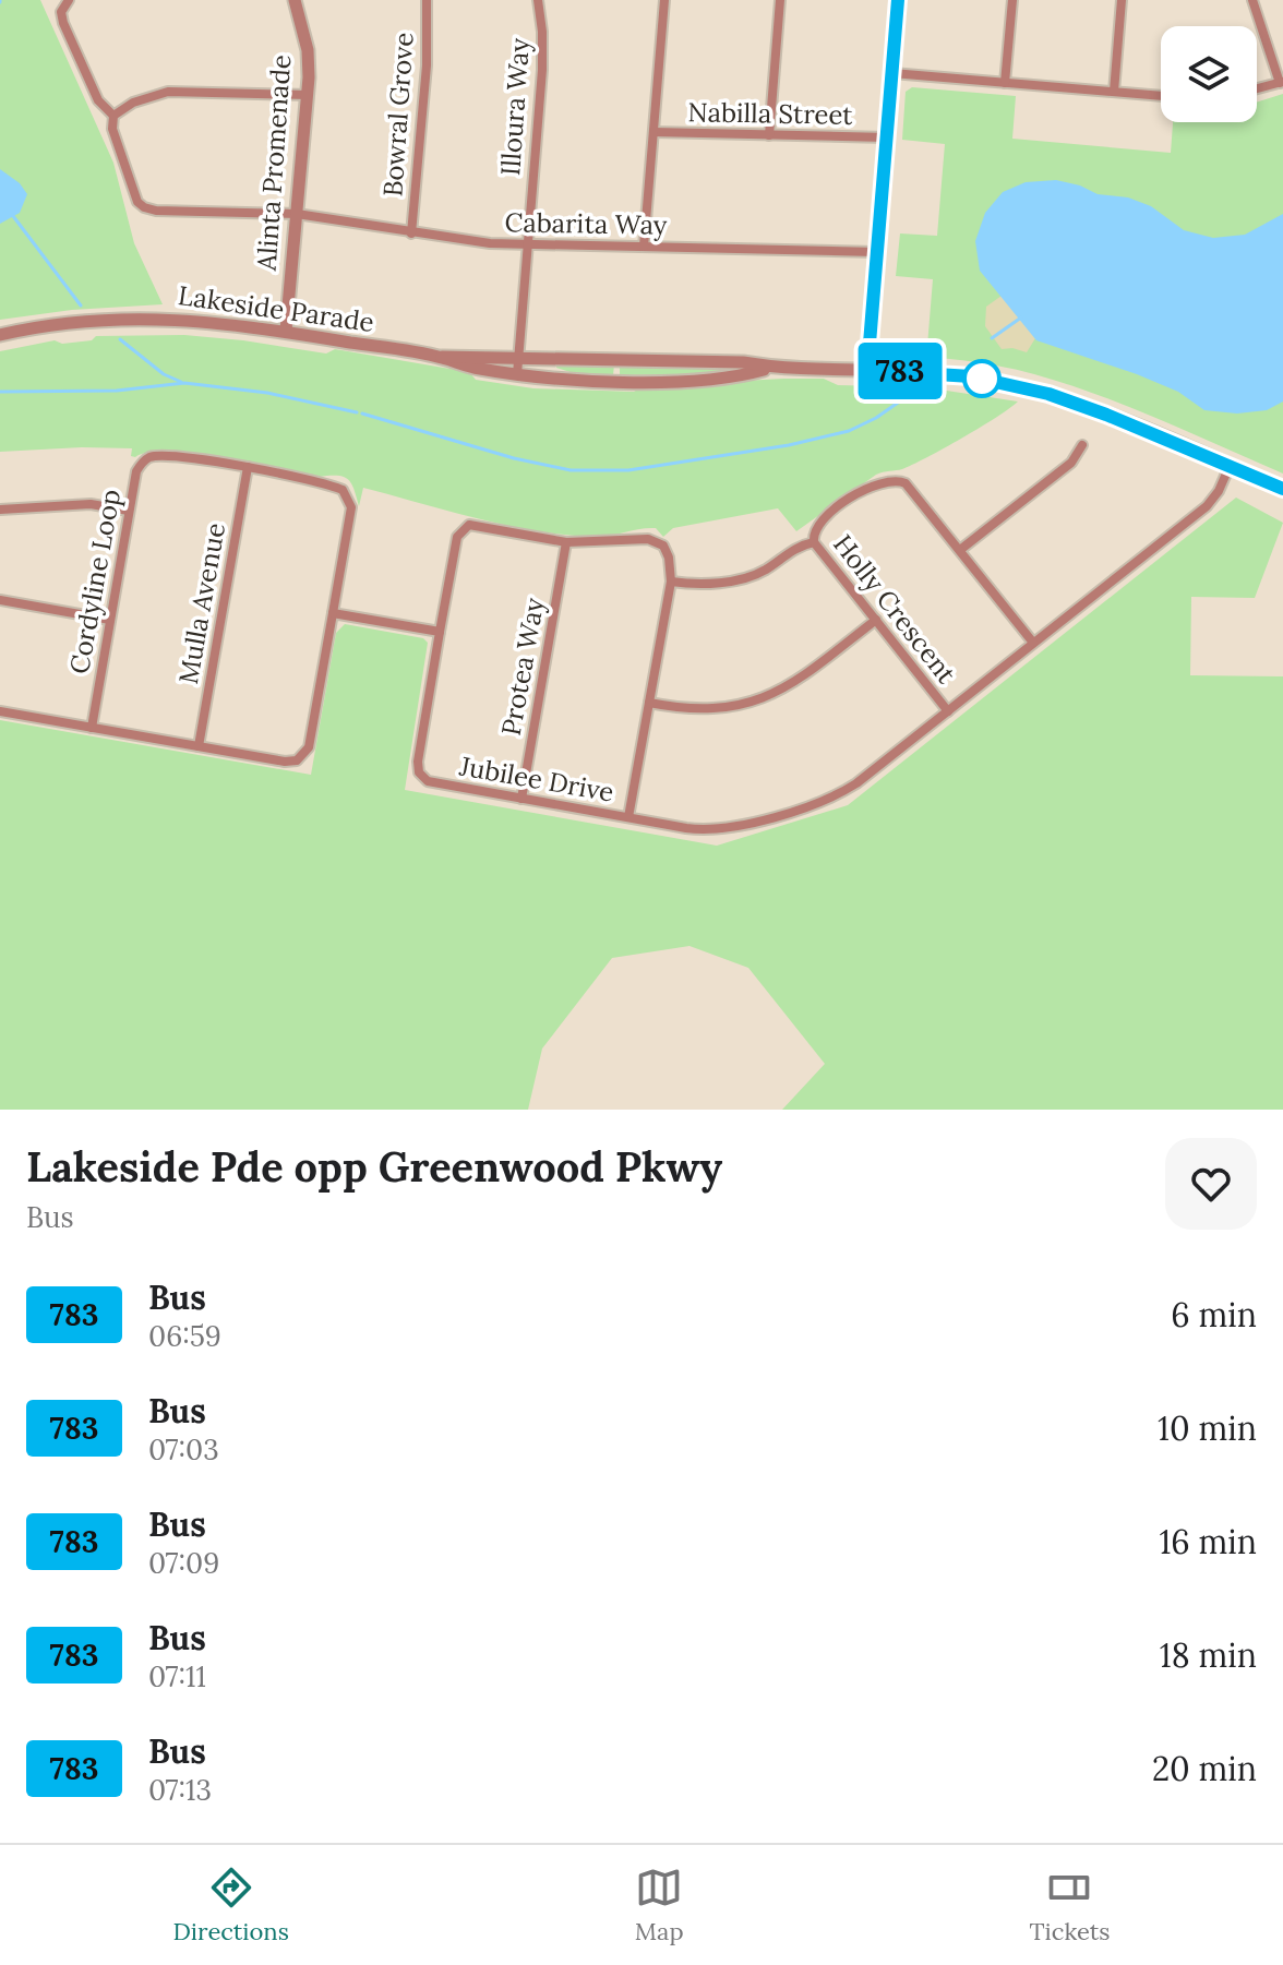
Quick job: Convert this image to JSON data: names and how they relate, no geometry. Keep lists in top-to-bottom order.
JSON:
{
  "streets": {
    "street": [
      "Illoura Way",
      "Nabilla Street",
      "Bowral Grove",
      "Alinta Promenade",
      "Cabarita Way",
      "Lakeside Parade",
      "Cordyline Loop",
      "Mulla Avenue",
      "Holly Crescent",
      "Protea Way",
      "Jubilee Drive"
    ]
  },
  "crossings": [
    ["Illoura Way", "Cabarita Way"],
    ["Illoura Way", "Lakeside Parade"],
    ["Bowral Grove", "Cabarita Way"],
    ["Alinta Promenade", "Cabarita Way"],
    ["Alinta Promenade", "Lakeside Parade"],
    ["Lakeside Parade", "Jubilee Drive"],
    ["Cordyline Loop", "Mulla Avenue"],
    ["Holly Crescent", "Jubilee Drive"],
    ["Protea Way", "Jubilee Drive"]
  ],
  "lines": ["bus line 783"],
  "page": {
    "on_map": "783",
    "heading": ["Lakeside Pde opp Greenwood Pkwy", "Bus"],
    "list": [
      {
        "mark": "783",
        "name": "Bus",
        "note": "06:59",
        "value": "6 min"
      },
      {
        "mark": "783",
        "name": "Bus",
        "note": "07:03",
        "value": "10 min"
      },
      {
        "mark": "783",
        "name": "Bus",
        "note": "07:09",
        "value": "16 min"
      },
      {
        "mark": "783",
        "name": "Bus",
        "note": "07:11",
        "value": "18 min"
      },
      {
        "mark": "783",
        "name": "Bus",
        "note": "07:13",
        "value": "20 min"
      }
    ],
    "tabs": ["Directions", "Map", "Tickets"]
  }
}
